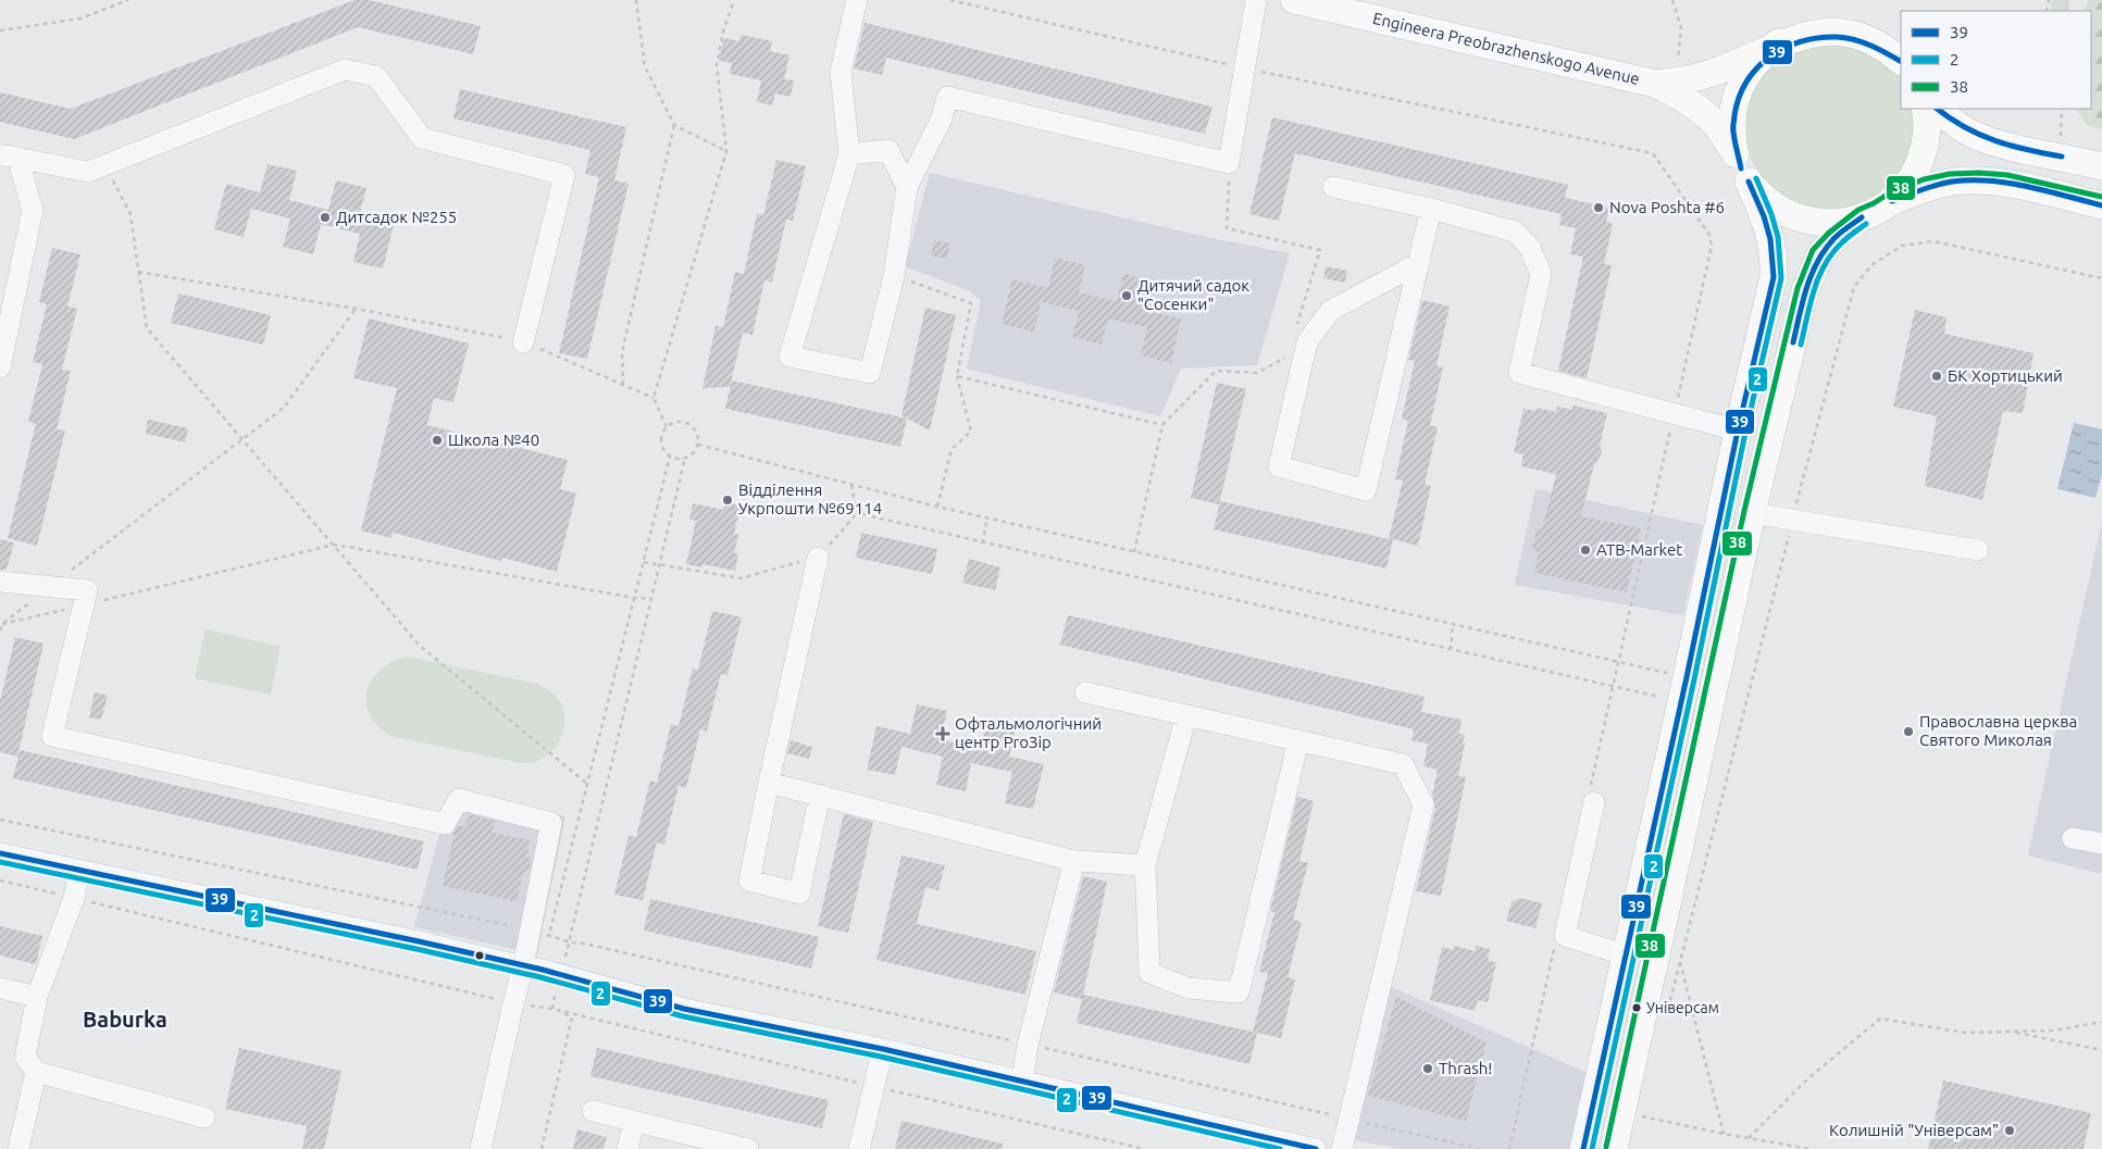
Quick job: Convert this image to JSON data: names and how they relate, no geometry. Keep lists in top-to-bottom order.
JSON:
{
  "streets": {
    "main road": ["Engineera Preobrazhenskogo Avenue"]
  },
  "districts": ["Baburka"],
  "places": {
    "other": [
      "Nova Poshta #6",
      "Дитсадок №255",
      "Дитячий садок \"Сосенки\"",
      "БК Хортицький",
      "Школа №40",
      "Відділення Укрпошти №69114",
      "ATB-Market",
      "Православна церква Святого Миколая",
      "Універсам",
      "Thrash!",
      "Колишній \"Універсам\""
    ],
    "health": ["Офтальмологічний центр ProЗір"]
  },
  "lines": ["transit line 39", "transit line 38", "transit line 2"],
  "legend": ["39", "2", "38"]
}
